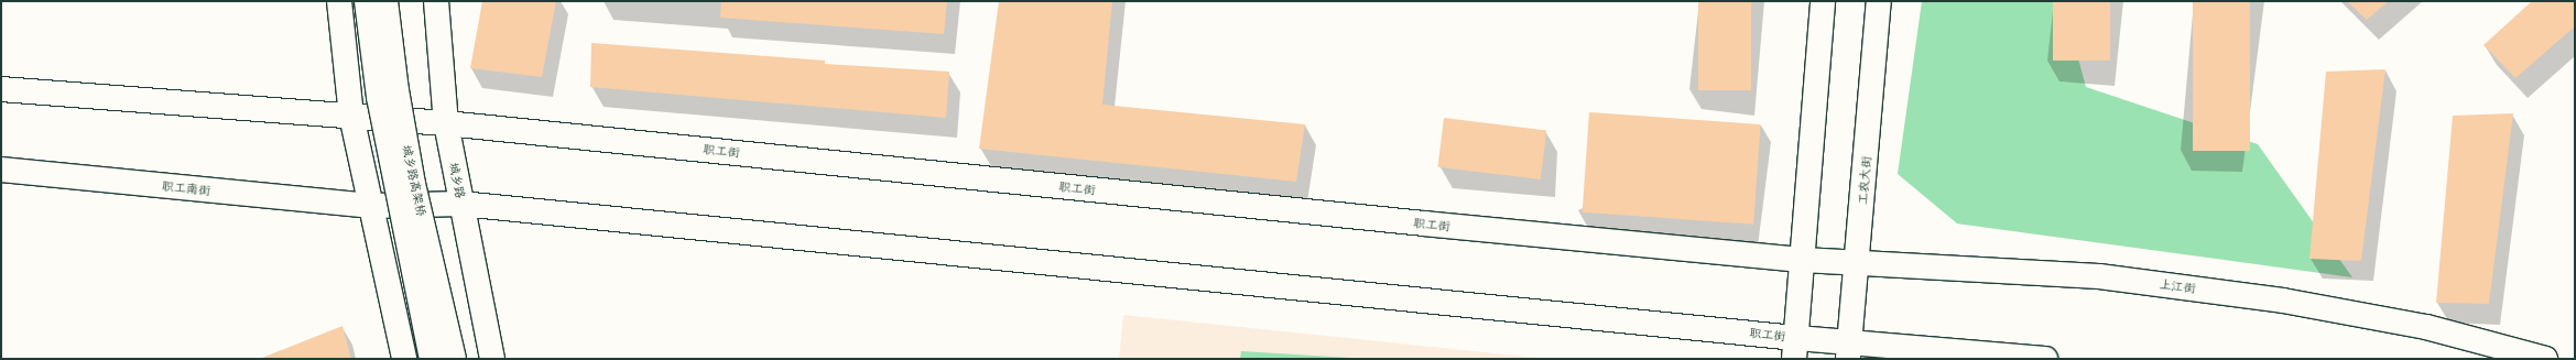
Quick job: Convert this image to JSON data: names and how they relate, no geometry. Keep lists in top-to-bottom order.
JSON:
{
  "streets": {
    "main road": [
      "职工街",
      "城乡路高架桥",
      "城乡路",
      "工农大街",
      "职工南街",
      "上江街"
    ]
  },
  "crossings": [
    ["职工街", "城乡路"],
    ["职工街", "职工南街"],
    ["职工街", "上江街"],
    ["工农大街", "上江街"]
  ]
}
